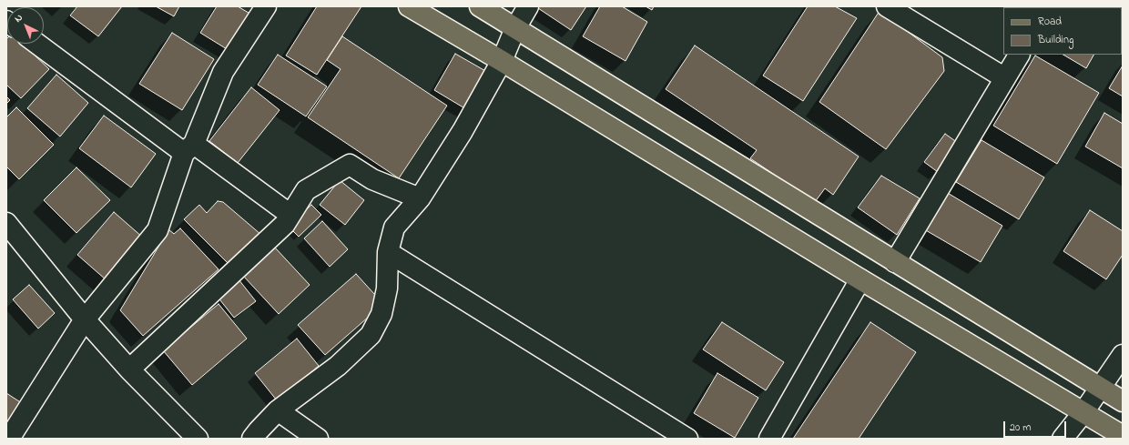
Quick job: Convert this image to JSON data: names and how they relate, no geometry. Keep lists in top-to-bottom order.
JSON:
{
  "legend": ["Road", "Building"],
  "scale_bar": "20 m",
  "north": "top left"
}
